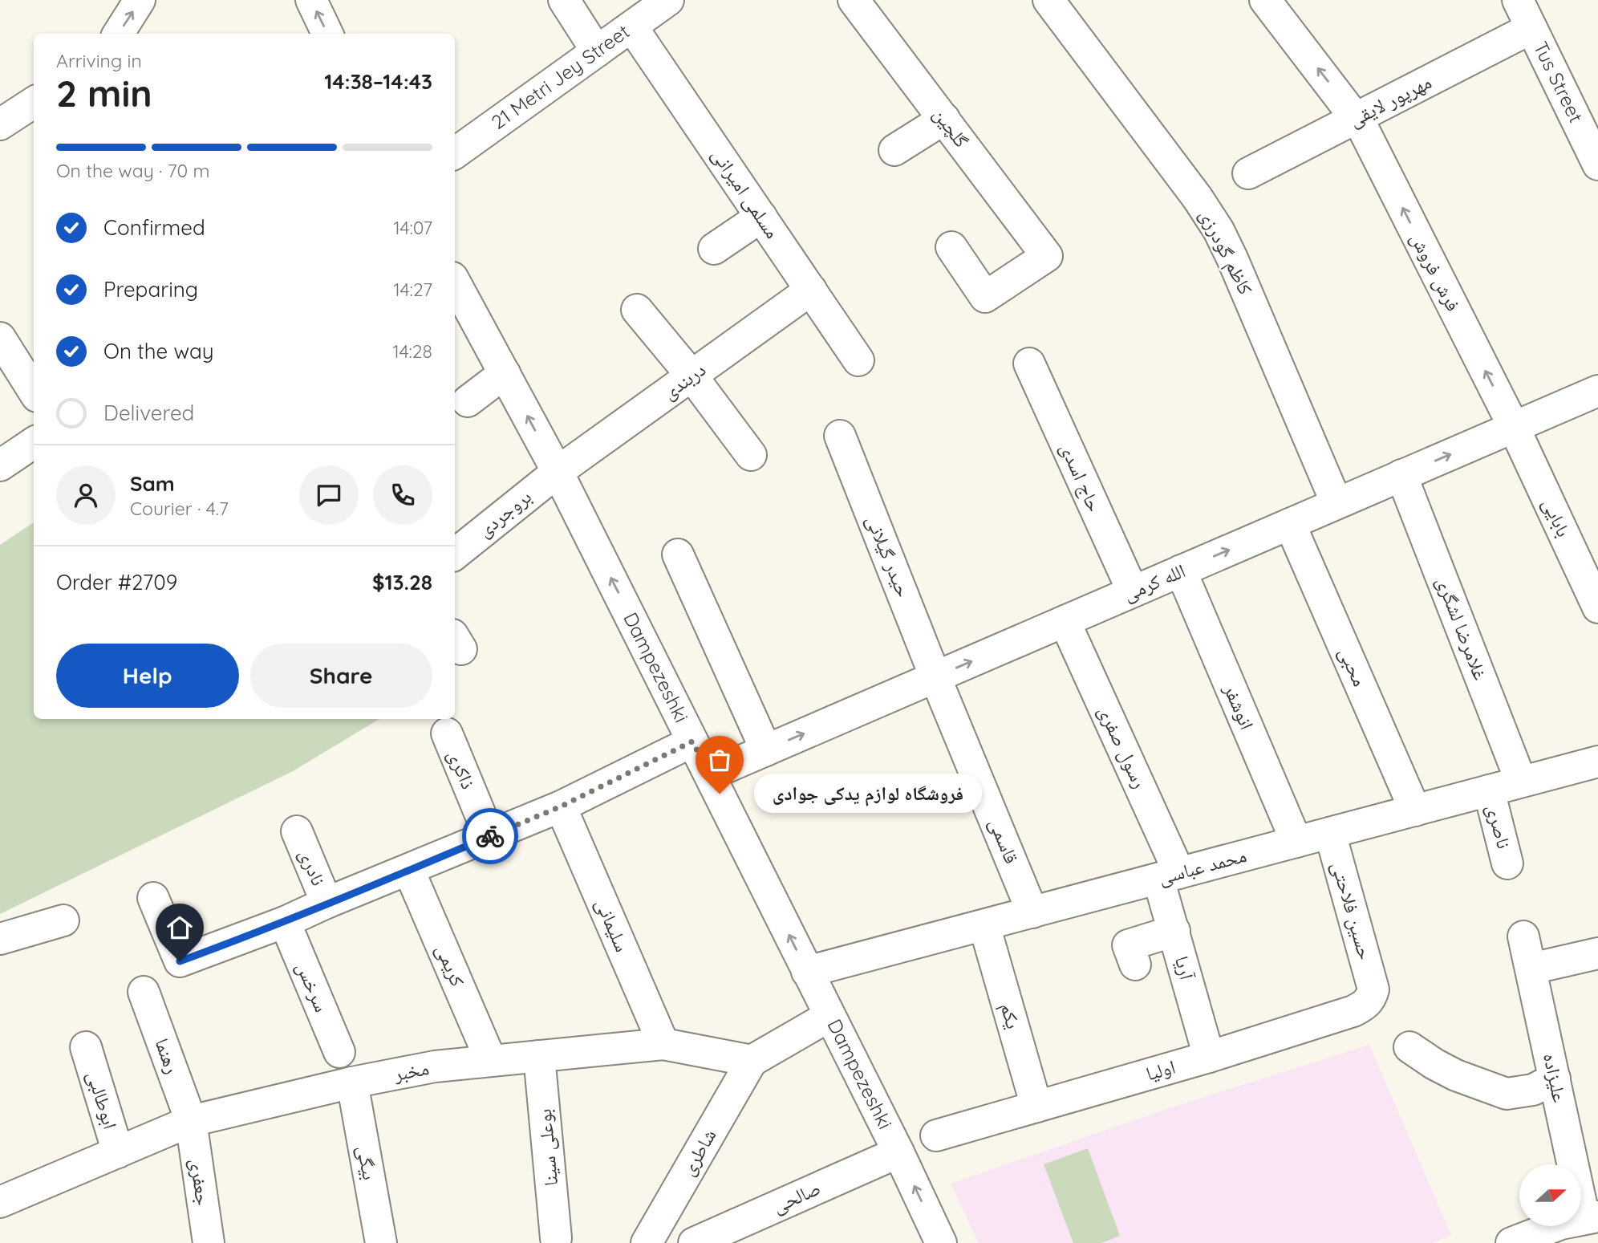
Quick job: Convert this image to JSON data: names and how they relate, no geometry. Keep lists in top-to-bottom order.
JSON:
{
  "streets": {
    "street": [
      "21 Metri Jey Street",
      "Tus Street",
      "مهرپور لایقی",
      "گلچین",
      "مسلمی امیرانی",
      "کاظم گودرزی",
      "فرش فروش",
      "دربندی",
      "حاج اسدی",
      "بروجردی",
      "بابایی",
      "حیدر گیلانی",
      "الله کرمی",
      "غلامرضا لشگری",
      "محبی",
      "Dampezeshki",
      "انوشفر",
      "رسول صفری",
      "ذاکری",
      "ناصری",
      "قاسمی",
      "محمد عباسی",
      "نادری",
      "حسین فلاحتی",
      "سلیمانی",
      "کریمی",
      "آریا",
      "سرخس",
      "یکم",
      "رهنما",
      "اولیا",
      "مخبر",
      "علیزاده",
      "ابوطالبی",
      "بوعلی سینا",
      "شاطری",
      "بیگی",
      "جعفری",
      "صالحی"
    ]
  },
  "crossings": [
    ["21 Metri Jey Street", "مسلمی امیرانی"],
    ["Tus Street", "مهرپور لایقی"],
    ["مهرپور لایقی", "فرش فروش"],
    ["مسلمی امیرانی", "دربندی"],
    ["کاظم گودرزی", "الله کرمی"],
    ["فرش فروش", "بابایی"],
    ["فرش فروش", "الله کرمی"],
    ["دربندی", "بروجردی"],
    ["دربندی", "Dampezeshki"],
    ["حاج اسدی", "الله کرمی"],
    ["بروجردی", "Dampezeshki"],
    ["بابایی", "الله کرمی"],
    ["حیدر گیلانی", "الله کرمی"],
    ["حیدر گیلانی", "قاسمی"],
    ["الله کرمی", "غلامرضا لشگری"],
    ["الله کرمی", "محبی"],
    ["الله کرمی", "Dampezeshki"],
    ["الله کرمی", "انوشفر"],
    ["الله کرمی", "رسول صفری"],
    ["الله کرمی", "قاسمی"],
    ["غلامرضا لشگری", "محمد عباسی"],
    ["محبی", "محمد عباسی"],
    ["Dampezeshki", "محمد عباسی"],
    ["Dampezeshki", "صالحی"],
    ["انوشفر", "محمد عباسی"],
    ["رسول صفری", "محمد عباسی"],
    ["رسول صفری", "آریا"],
    ["ناصری", "محمد عباسی"],
    ["قاسمی", "محمد عباسی"],
    ["محمد عباسی", "حسین فلاحتی"],
    ["محمد عباسی", "آریا"],
    ["محمد عباسی", "یکم"],
    ["حسین فلاحتی", "اولیا"],
    ["سلیمانی", "مخبر"],
    ["کریمی", "مخبر"],
    ["آریا", "اولیا"],
    ["یکم", "اولیا"],
    ["رهنما", "مخبر"],
    ["رهنما", "جعفری"],
    ["مخبر", "ابوطالبی"],
    ["مخبر", "بوعلی سینا"],
    ["مخبر", "شاطری"],
    ["مخبر", "بیگی"],
    ["مخبر", "جعفری"]
  ],
  "one_way": ["فرش فروش", "الله کرمی"],
  "places": ["فروشگاه لوازم یدکی جوادی"],
  "north": "right",
  "page": {
    "heading": ["2 min", "Arriving in", "14:38–14:43"],
    "panel": [
      "Sam",
      "Courier · 4.7",
      "Order #2709",
      "$13.28"
    ],
    "bar": "On the way · 70 m",
    "list": [
      ["Confirmed", "14:07"],
      ["Preparing", "14:27"],
      ["On the way", "14:28"],
      "Delivered"
    ],
    "buttons": ["Help", "Share"],
    "bubble": "فروشگاه لوازم یدکی جوادی"
  }
}
